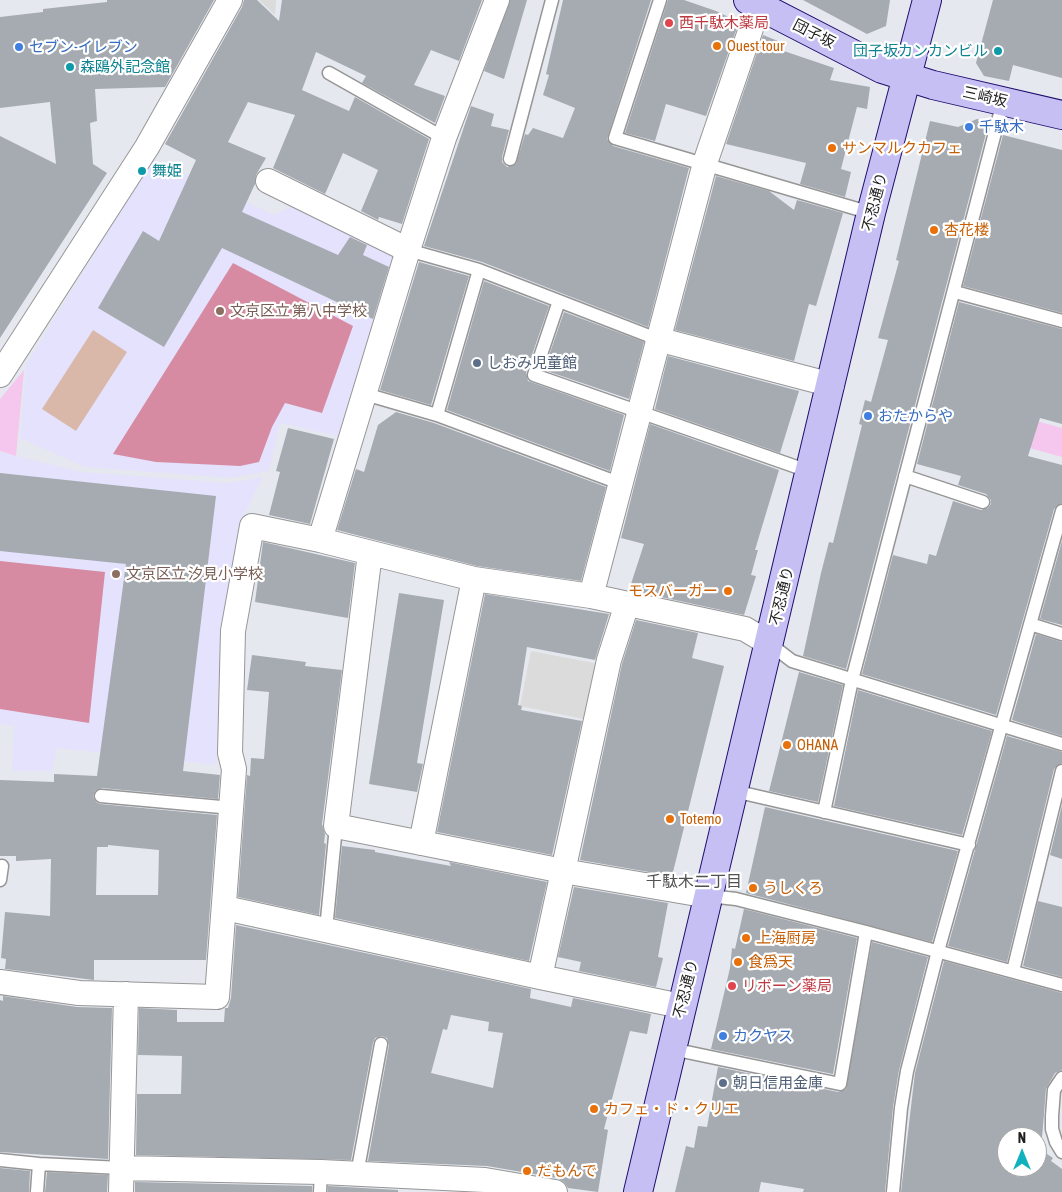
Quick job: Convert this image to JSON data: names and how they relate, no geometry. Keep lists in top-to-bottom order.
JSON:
{
  "streets": {
    "main road": ["団子坂", "三崎坂", "不忍通り"]
  },
  "crossings": [
    ["団子坂", "三崎坂"],
    ["団子坂", "不忍通り"],
    ["三崎坂", "不忍通り"]
  ],
  "districts": ["千駄木二丁目"],
  "places": [
    "西千駄木薬局",
    "Ouest tour",
    "セブン-イレブン",
    "団子坂カンカンビル",
    "森鴎外記念館",
    "千駄木",
    "サンマルクカフェ",
    "舞姫",
    "杏花楼",
    "文京区立 第八中学校",
    "しおみ児童館",
    "おたからや",
    "文京区立 汐見小学校",
    "モスバーガー",
    "OHANA",
    "Totemo",
    "うしくろ",
    "上海厨房",
    "食爲天",
    "リボーン薬局",
    "カクヤス",
    "朝日信用金庫",
    "カフェ・ド・クリエ",
    "だもんで"
  ],
  "north": "top"
}
